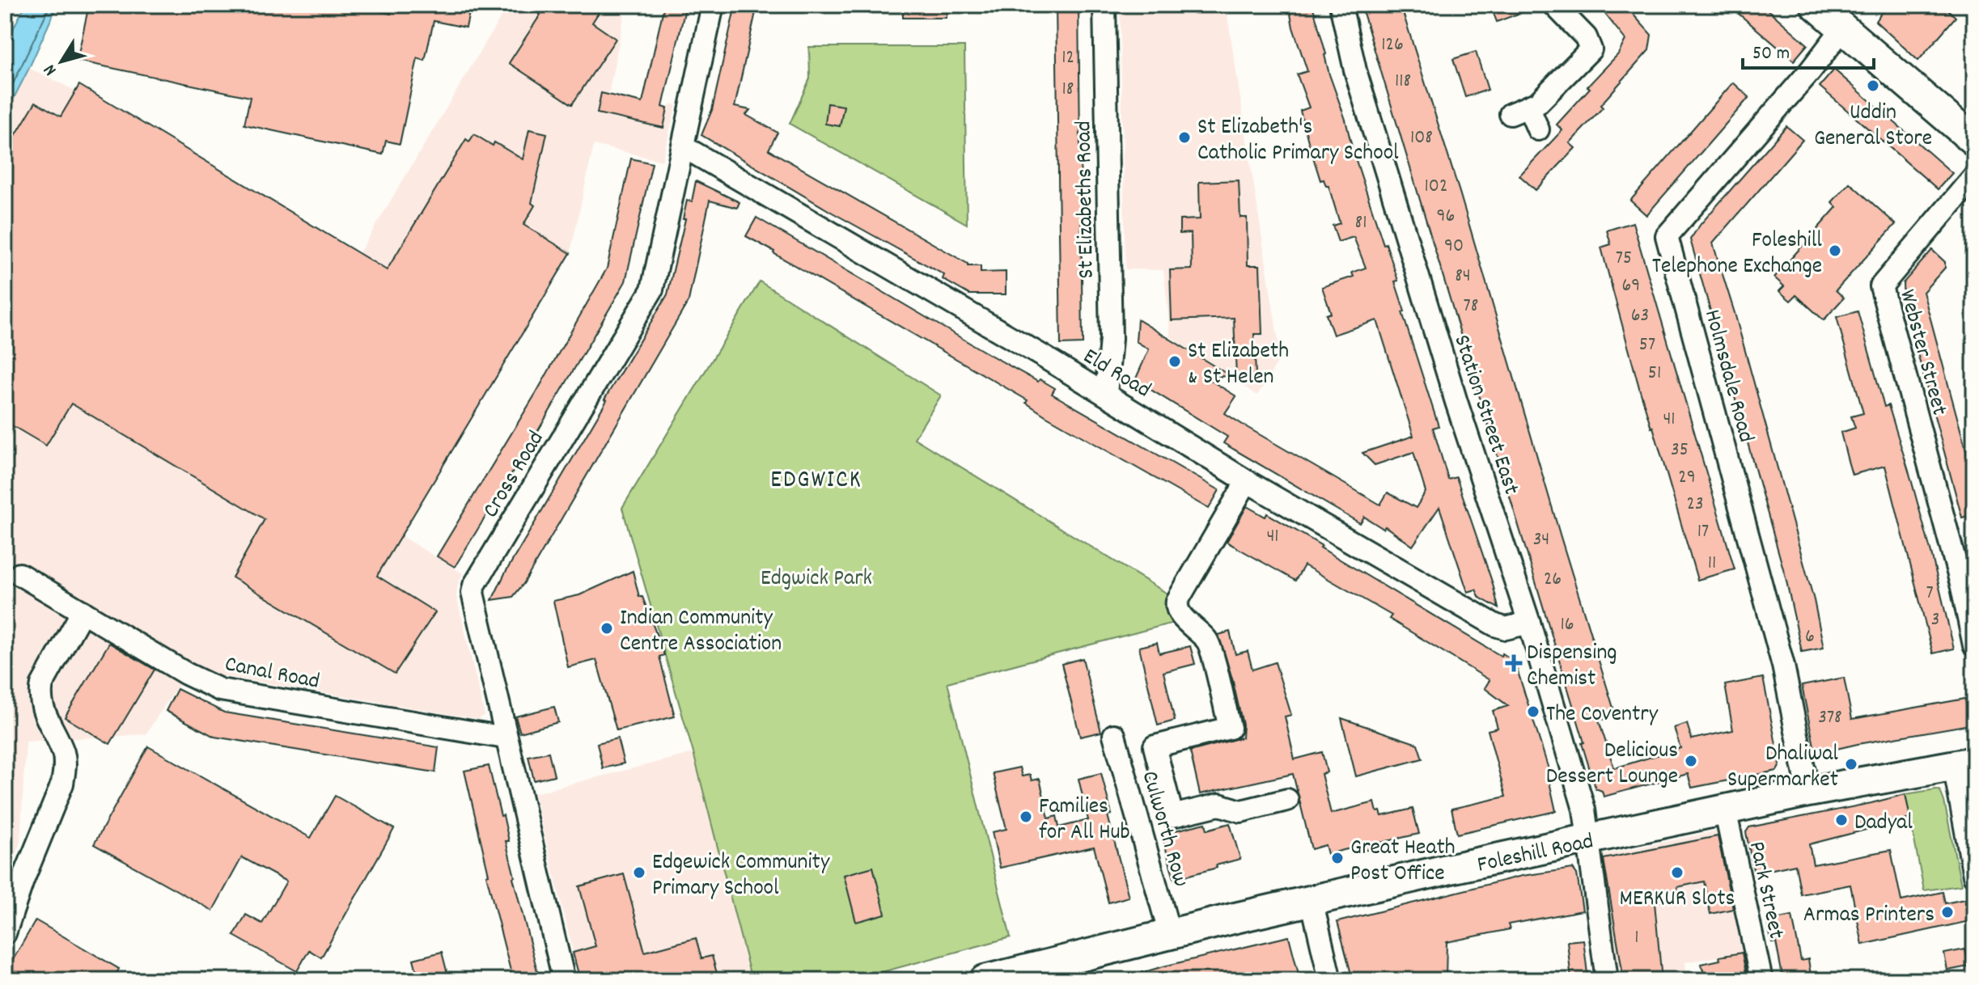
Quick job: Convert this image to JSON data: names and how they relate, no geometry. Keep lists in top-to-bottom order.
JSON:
{
  "streets": {
    "main road": ["Foleshill Road"],
    "street": [
      "St Elizabeths Road",
      "Webster Street",
      "Eld Road",
      "Holmsdale Road",
      "Station Street East",
      "Cross Road",
      "Canal Road",
      "Culworth Row",
      "Park Street"
    ]
  },
  "crossings": [
    ["St Elizabeths Road", "Eld Road"],
    ["Eld Road", "Station Street East"],
    ["Eld Road", "Cross Road"],
    ["Holmsdale Road", "Foleshill Road"],
    ["Station Street East", "Foleshill Road"],
    ["Cross Road", "Canal Road"],
    ["Culworth Row", "Foleshill Road"],
    ["Foleshill Road", "Park Street"]
  ],
  "districts": ["EDGWICK"],
  "parks": ["Edgwick Park"],
  "places": {
    "other": [
      "Uddin General Store",
      "St Elizabeth's Catholic Primary School",
      "Foleshill Telephone Exchange",
      "St Elizabeth & St Helen",
      "Indian Community Centre Association",
      "The Coventry",
      "Delicious Dessert Lounge",
      "Dhaliwal Supermarket",
      "Families for All Hub",
      "Dadyal",
      "Great Heath Post Office",
      "Edgewick Community Primary School",
      "MERKUR Slots",
      "Armas Printers"
    ],
    "health": ["Dispensing Chemist"]
  },
  "house_numbers": [
    "126",
    "12",
    "118",
    "18",
    "108",
    "102",
    "96",
    "81",
    "90",
    "75",
    "84",
    "69",
    "78",
    "63",
    "57",
    "51",
    "41",
    "35",
    "29",
    "23",
    "17",
    "41",
    "34",
    "11",
    "26",
    "7",
    "3",
    "16",
    "6",
    "378",
    "1"
  ],
  "scale_bar": "50 m",
  "north": "bottom left"
}
